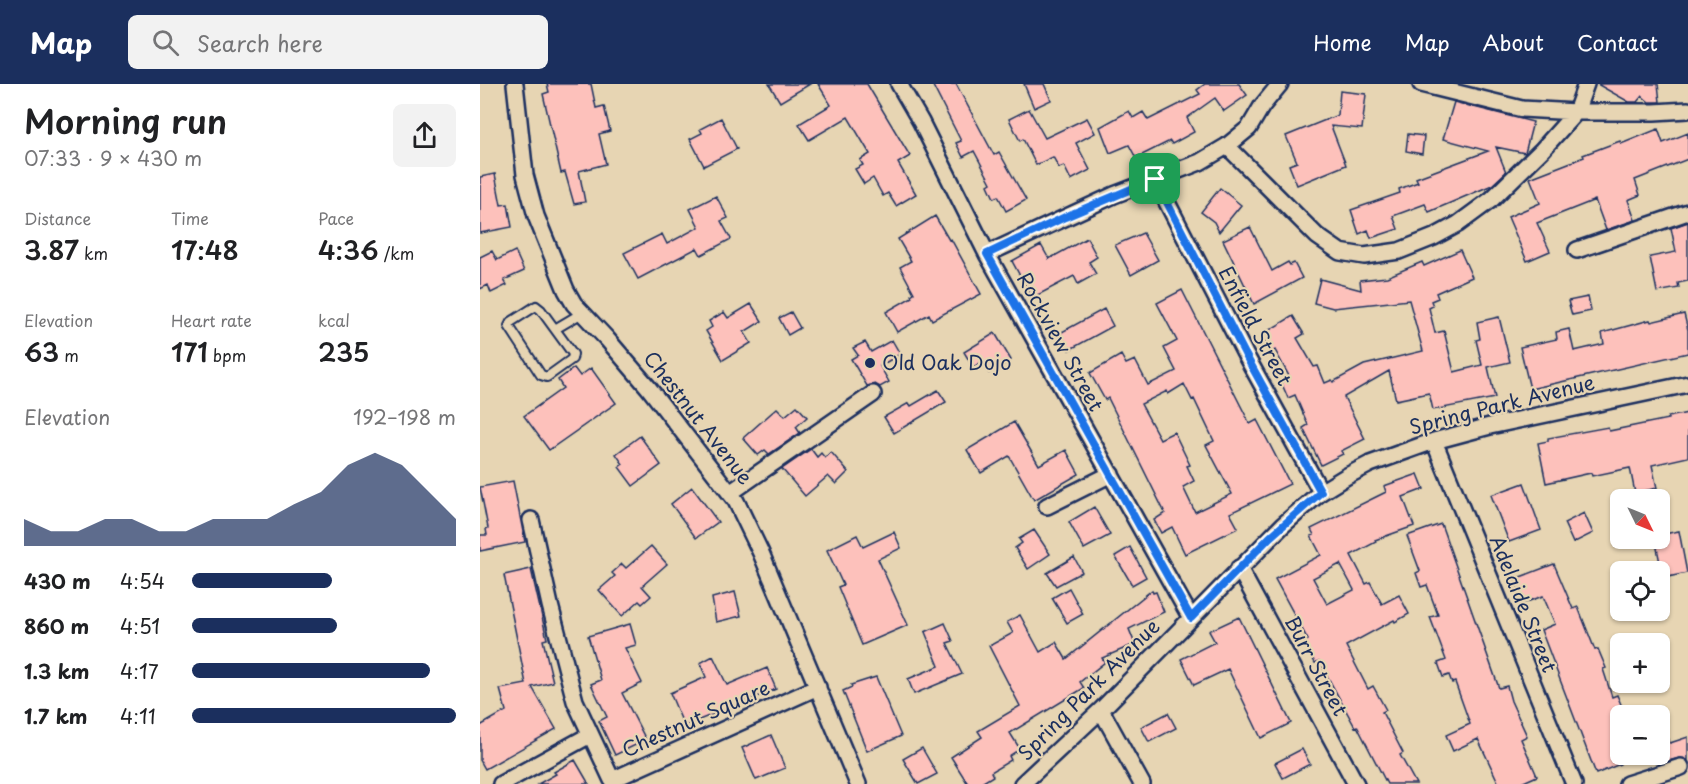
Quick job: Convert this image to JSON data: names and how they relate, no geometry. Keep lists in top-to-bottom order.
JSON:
{
  "streets": {
    "street": [
      "Enfield Street",
      "Rockview Street",
      "Spring Park Avenue",
      "Chestnut Avenue",
      "Adelaide Street",
      "Burr Street",
      "Chestnut Square"
    ]
  },
  "crossings": [
    ["Enfield Street", "Spring Park Avenue"],
    ["Rockview Street", "Spring Park Avenue"],
    ["Spring Park Avenue", "Adelaide Street"],
    ["Spring Park Avenue", "Burr Street"],
    ["Chestnut Avenue", "Chestnut Square"]
  ],
  "places": ["Old Oak Dojo"],
  "north": "bottom right",
  "page": {
    "header": "Map",
    "search": "Search here",
    "nav": [
      "Home",
      "Map",
      "About",
      "Contact"
    ],
    "heading": ["Morning run", "07:33 · 9 × 430 m"],
    "stats": [
      ["Distance", "3.87 km"],
      ["Time", "17:48"],
      ["Pace", "4:36 /km"],
      ["Elevation", "63 m"],
      ["Heart rate", "171 bpm"],
      ["kcal", "235"]
    ],
    "chart": ["Elevation", "192–198 m"],
    "map_buttons": ["+", "−"],
    "list": [
      {
        "name": "430 m",
        "note": "4:54"
      },
      {
        "name": "860 m",
        "note": "4:51"
      },
      {
        "name": "1.3 km",
        "note": "4:17"
      },
      {
        "name": "1.7 km",
        "note": "4:11"
      }
    ]
  }
}
